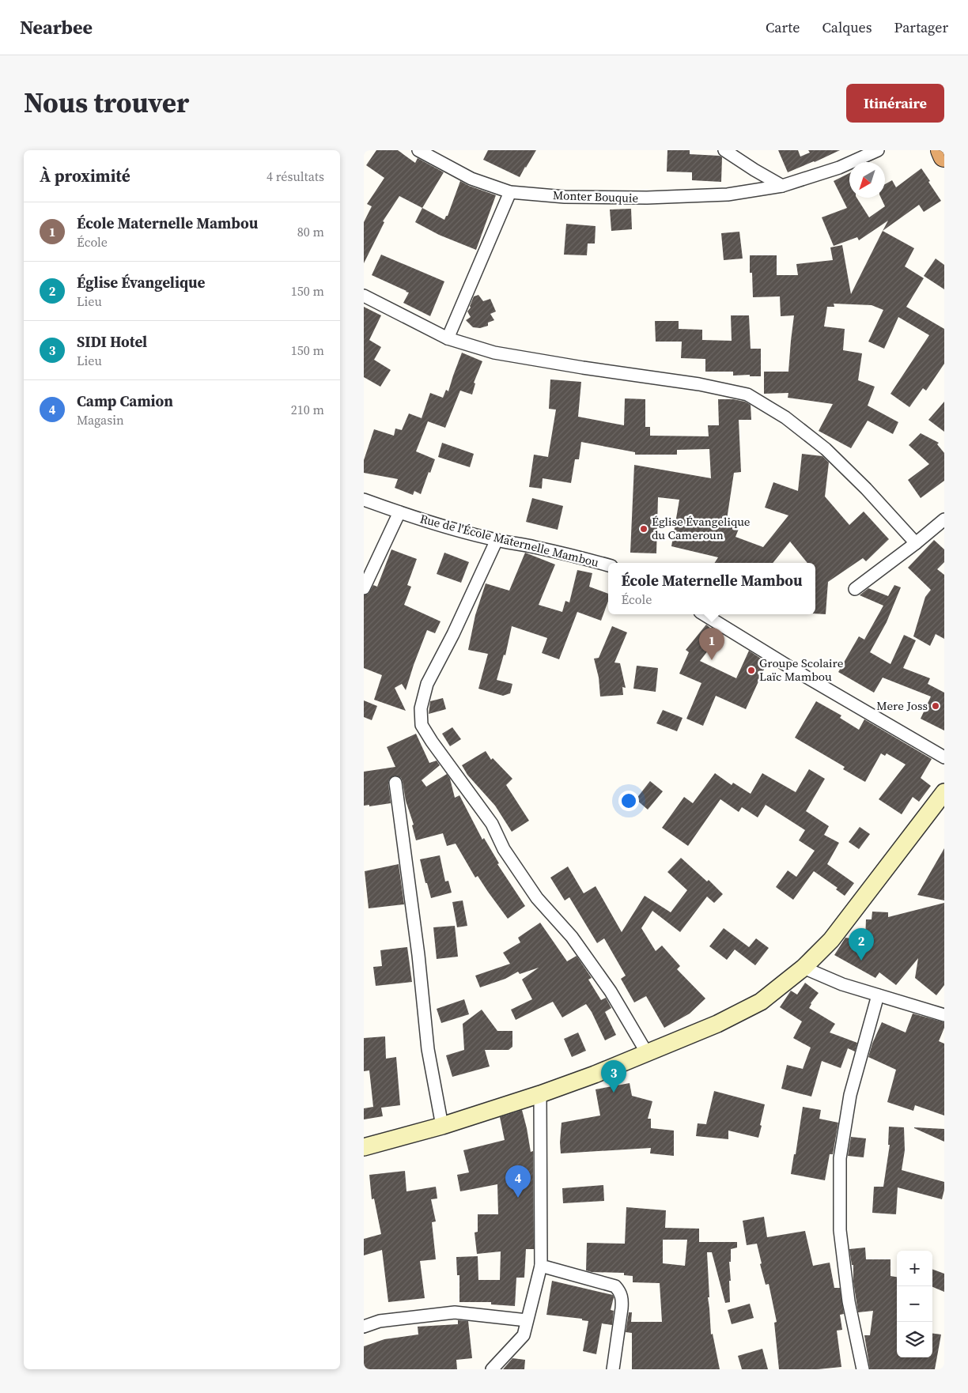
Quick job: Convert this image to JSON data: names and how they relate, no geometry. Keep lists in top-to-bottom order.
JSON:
{
  "streets": {
    "street": ["Monter Bouquie", "Rue de l'École Maternelle Mambou"]
  },
  "places": ["Église Évangelique du Cameroun", "Groupe Scolaire Laïc Mambou", "Mere Joss"],
  "north": "bottom left",
  "page": {
    "header": "Nearbee",
    "nav": ["Carte", "Calques", "Partager"],
    "title": "Nous trouver",
    "buttons": "Itinéraire",
    "heading": ["À proximité", "4 résultats"],
    "list": [
      {
        "mark": "1",
        "name": "École Maternelle Mambou",
        "note": "École",
        "value": "80 m"
      },
      {
        "mark": "2",
        "name": "Église Évangelique",
        "note": "Lieu",
        "value": "150 m"
      },
      {
        "mark": "3",
        "name": "SIDI Hotel",
        "note": "Lieu",
        "value": "150 m"
      },
      {
        "mark": "4",
        "name": "Camp Camion",
        "note": "Magasin",
        "value": "210 m"
      }
    ],
    "popup": ["École Maternelle Mambou", "École"],
    "pins": [
      "1",
      "2",
      "3",
      "4"
    ],
    "map_buttons": ["+", "−"]
  }
}
